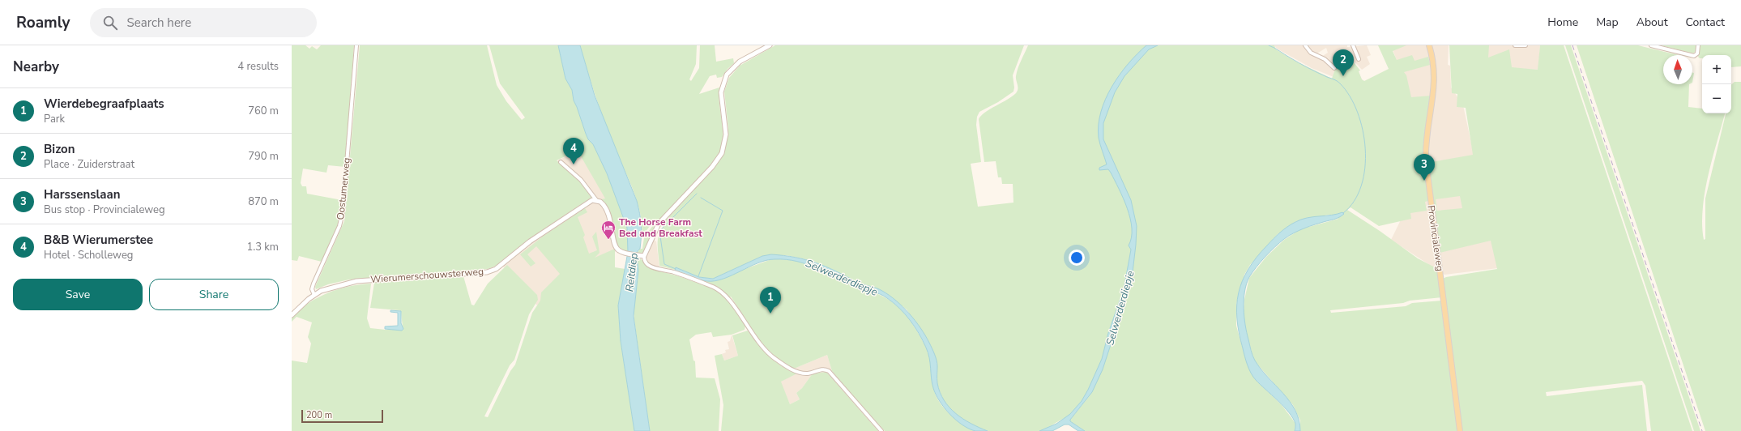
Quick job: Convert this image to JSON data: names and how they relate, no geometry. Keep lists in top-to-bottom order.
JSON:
{
  "streets": {
    "main road": ["Provincialeweg"],
    "street": ["Oostumerweg", "Wierumerschouwsterweg"]
  },
  "crossings": [
    ["Oostumerweg", "Wierumerschouwsterweg"]
  ],
  "water": ["Reitdiep", "Selwerderdiepje"],
  "places": {
    "hotel": ["The Horse Farm Bed and Breakfast"]
  },
  "scale_bar": "200 m",
  "north": "top",
  "page": {
    "header": "Roamly",
    "search": "Search here",
    "nav": [
      "Home",
      "Map",
      "About",
      "Contact"
    ],
    "heading": ["Nearby", "4 results"],
    "pins": [
      "2",
      "4",
      "3",
      "1"
    ],
    "map_buttons": ["+", "−"],
    "list": [
      {
        "mark": "1",
        "name": "Wierdebegraafplaats",
        "note": "Park",
        "value": "760 m"
      },
      {
        "mark": "2",
        "name": "Bizon",
        "note": "Place · Zuiderstraat",
        "value": "790 m"
      },
      {
        "mark": "3",
        "name": "Harssenslaan",
        "note": "Bus stop · Provincialeweg",
        "value": "870 m"
      },
      {
        "mark": "4",
        "name": "B&B Wierumerstee",
        "note": "Hotel · Scholleweg",
        "value": "1.3 km"
      }
    ],
    "buttons": ["Save", "Share"],
    "scale": "200 m"
  }
}
